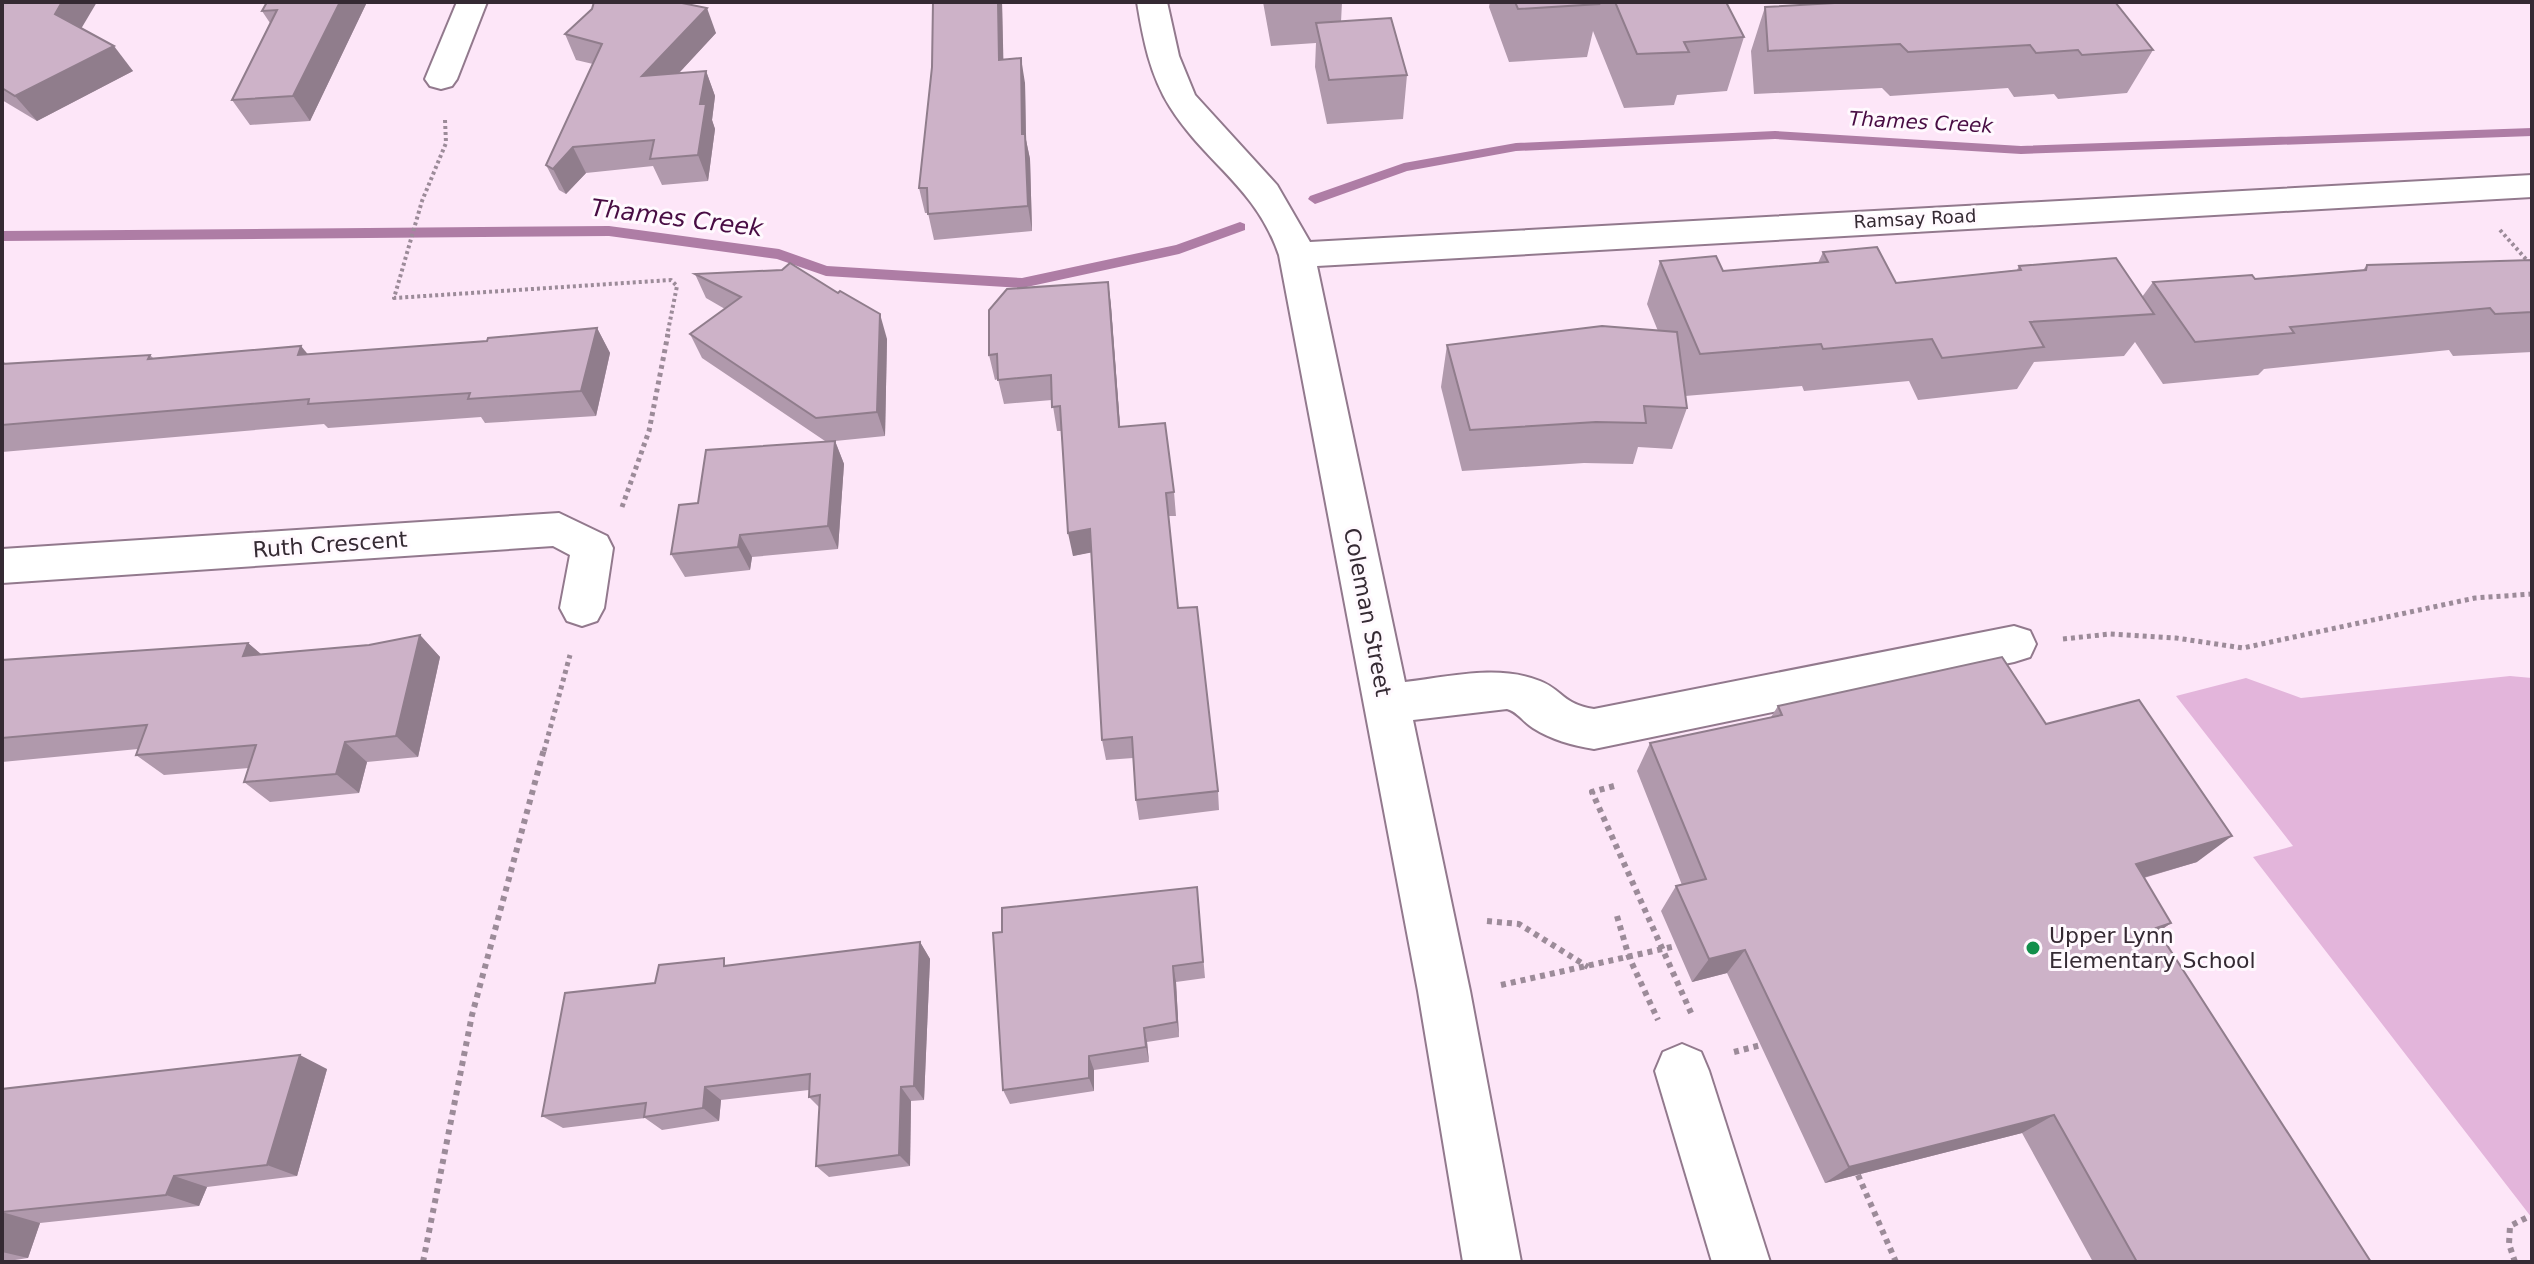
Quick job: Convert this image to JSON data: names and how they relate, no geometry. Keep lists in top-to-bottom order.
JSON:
{
  "streets": {
    "street": ["Ramsay Road", "Ruth Crescent", "Coleman Street"]
  },
  "crossings": [
    ["Ramsay Road", "Coleman Street"]
  ],
  "water": ["Thames Creek"],
  "places": ["Upper Lynn Elementary School"]
}
